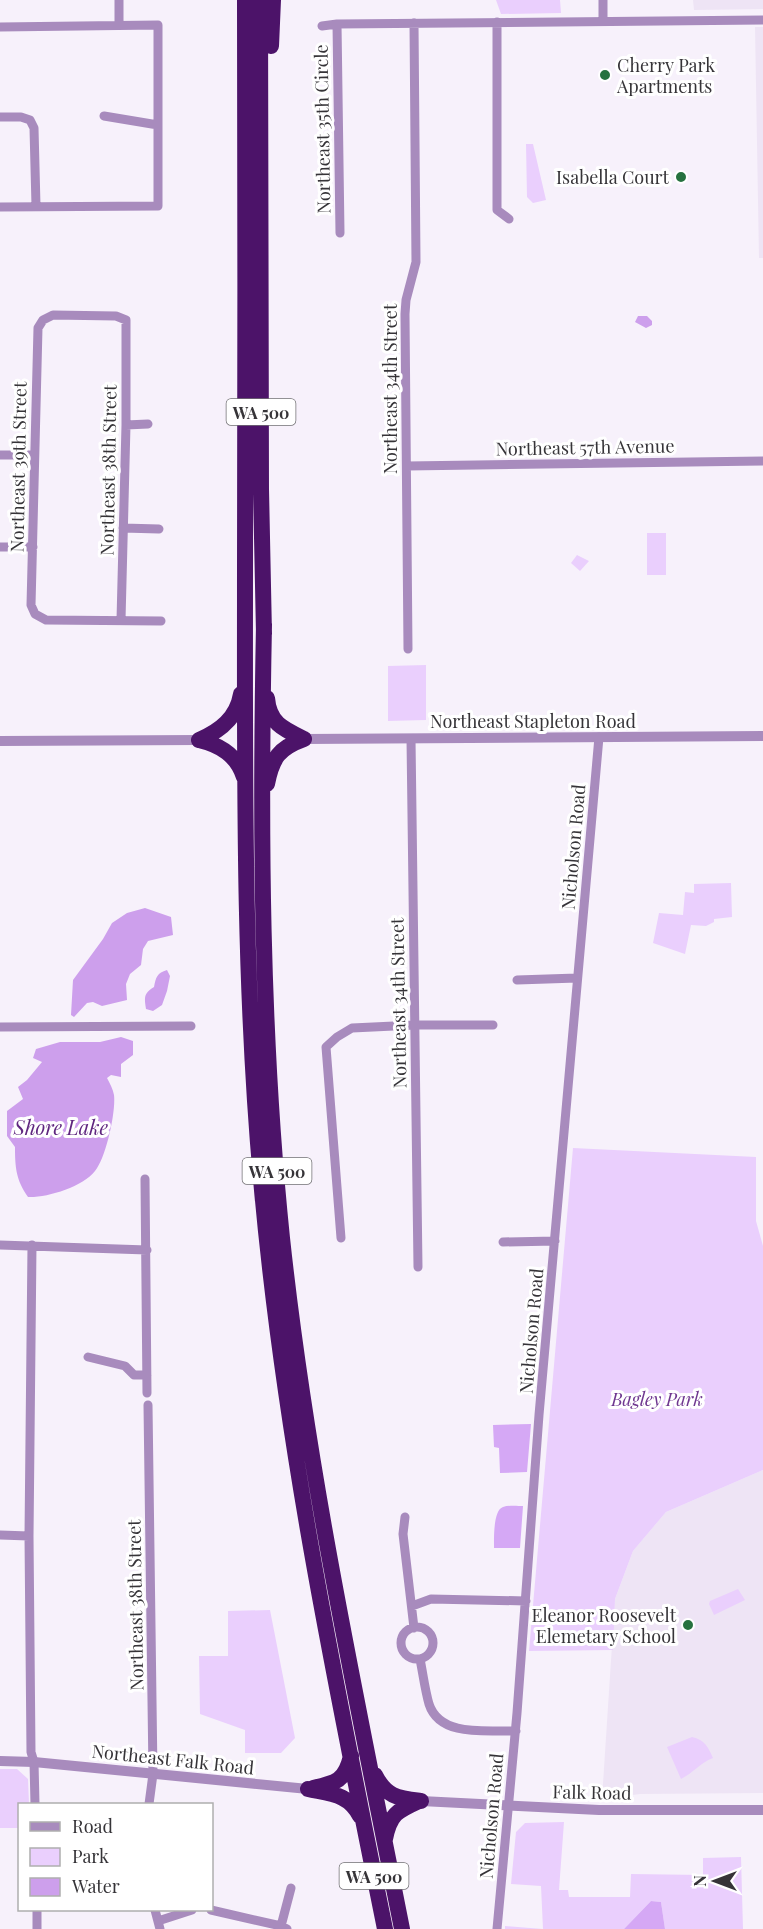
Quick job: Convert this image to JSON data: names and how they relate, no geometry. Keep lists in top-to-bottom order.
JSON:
{
  "streets": {
    "highway": ["WA 500"],
    "street": [
      "Northeast 35th Circle",
      "Northeast 34th Street",
      "Northeast 57th Avenue",
      "Northeast 39th Street",
      "Northeast 38th Street",
      "Northeast Stapleton Road",
      "Nicholson Road",
      "Northeast Falk Road",
      "Falk Road"
    ]
  },
  "crossings": [
    ["Northeast 34th Street", "Northeast 57th Avenue"],
    ["Northeast 34th Street", "Northeast Stapleton Road"],
    ["Northeast 39th Street", "Northeast 38th Street"],
    ["Northeast 38th Street", "Northeast Falk Road"],
    ["Northeast Stapleton Road", "Nicholson Road"],
    ["Nicholson Road", "Falk Road"]
  ],
  "water": ["Shore Lake"],
  "parks": ["Bagley Park"],
  "places": ["Cherry Park Apartments", "Isabella Court", "Eleanor Roosevelt Elemetary School"],
  "legend": ["Road", "Park", "Water"],
  "north": "left"
}
